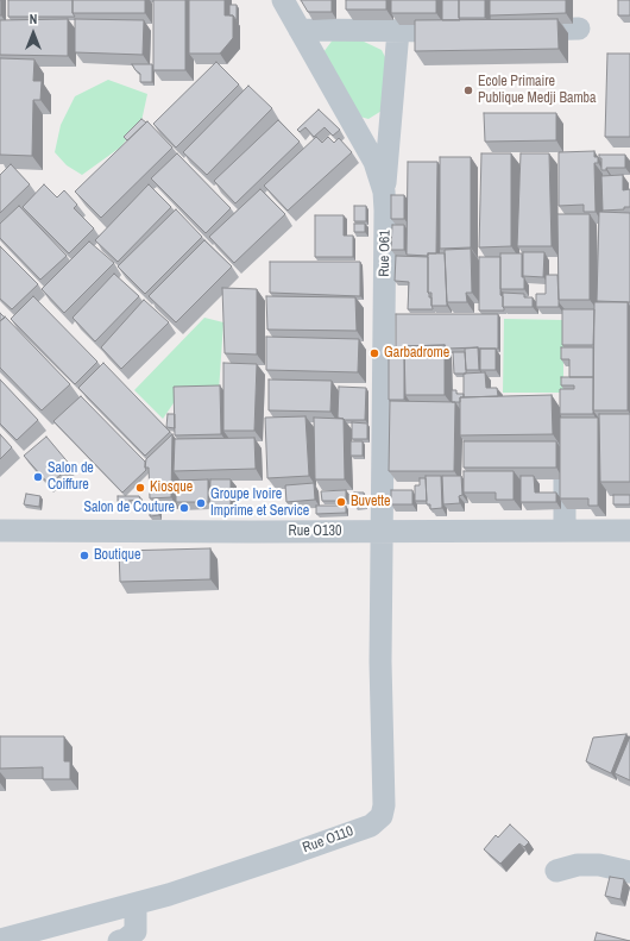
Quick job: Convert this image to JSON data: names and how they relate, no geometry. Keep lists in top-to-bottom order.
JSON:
{
  "streets": {
    "street": ["Rue O61", "Rue O130", "Rue O110"]
  },
  "crossings": [
    ["Rue O61", "Rue O130"],
    ["Rue O61", "Rue O110"],
    ["Rue O130", "Rue O110"]
  ],
  "places": [
    "Ecole Primaire Publique Medji Bamba",
    "Garbadrome",
    "Salon de Coiffure",
    "Kiosque",
    "Buvette",
    "Groupe Ivoire Imprime et Service",
    "Salon de Couture",
    "Boutique"
  ],
  "north": "top"
}
